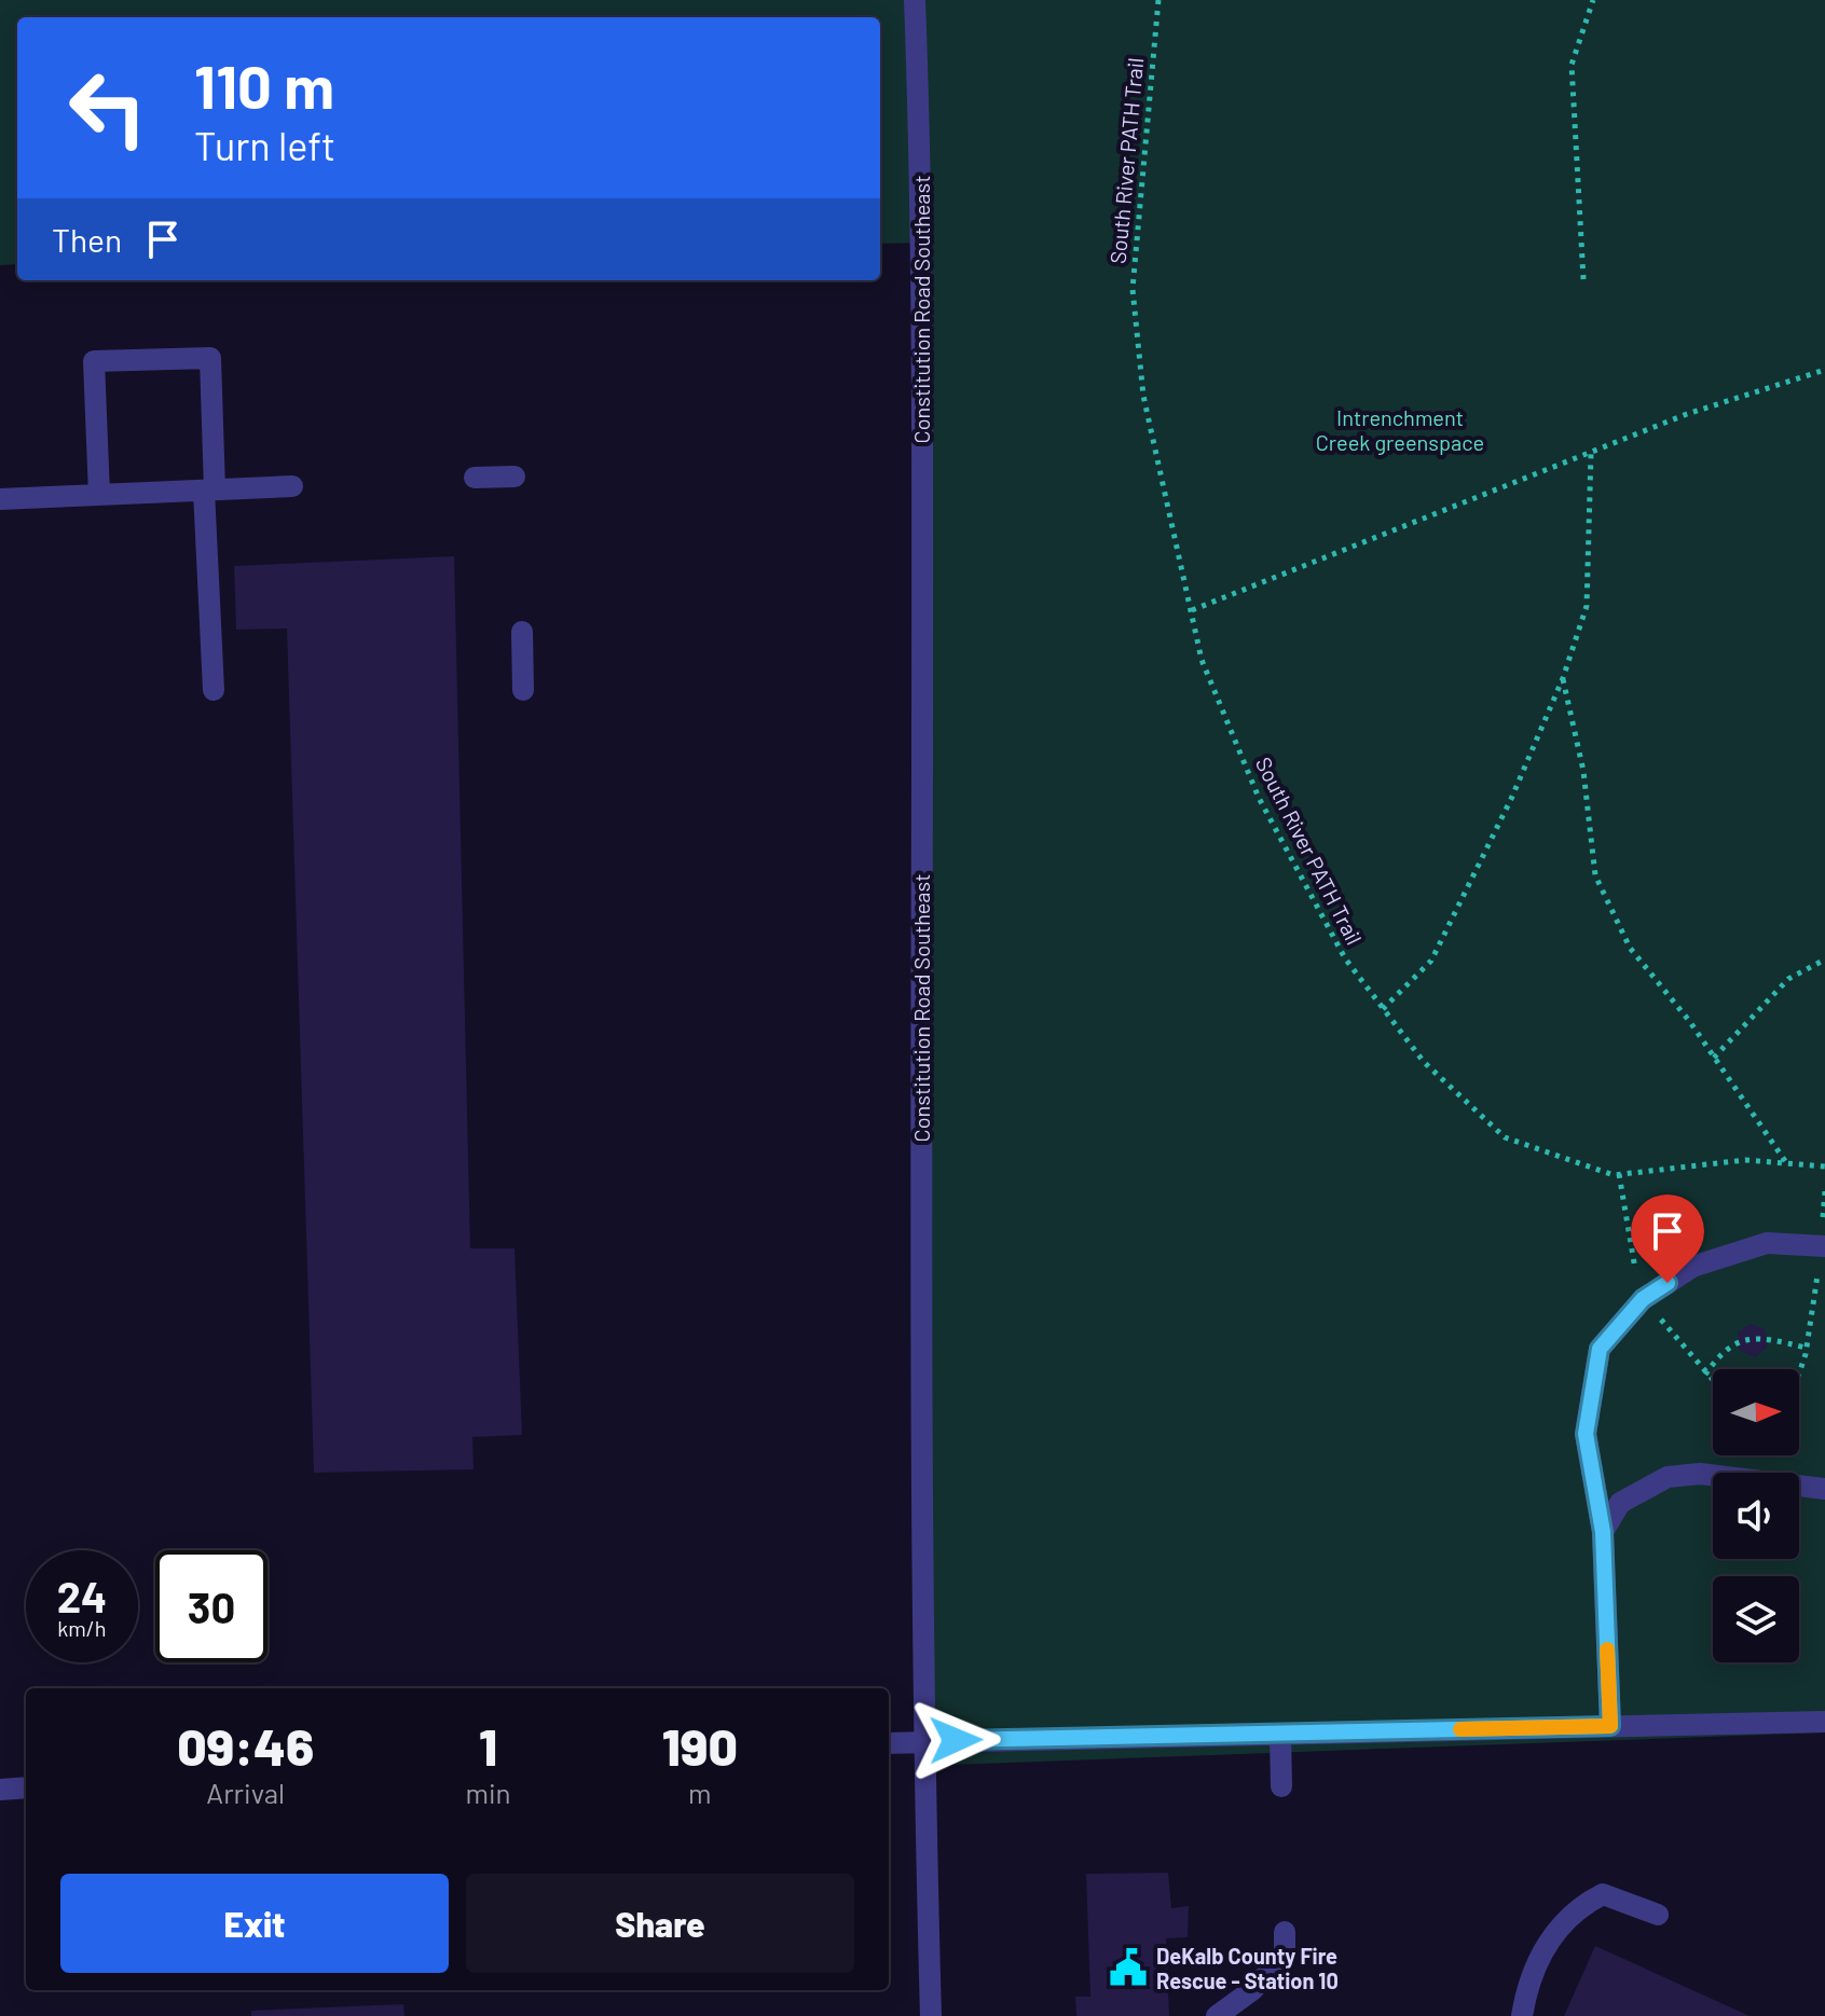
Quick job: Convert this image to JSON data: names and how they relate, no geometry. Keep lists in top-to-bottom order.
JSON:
{
  "streets": {
    "street": ["Constitution Road Southeast"],
    "path": ["South River PATH Trail"]
  },
  "parks": ["Intrenchment Creek greenspace"],
  "places": {
    "public building": ["DeKalb County Fire Rescue - Station 10"]
  },
  "north": "right",
  "page": {
    "turn": ["110 m", "Turn left"],
    "then": "Then",
    "speed": "24 km/h",
    "limit": "30",
    "eta": [
      "09:46",
      "Arrival",
      "1",
      "min",
      "190",
      "m"
    ],
    "buttons": ["Exit", "Share"]
  }
}
